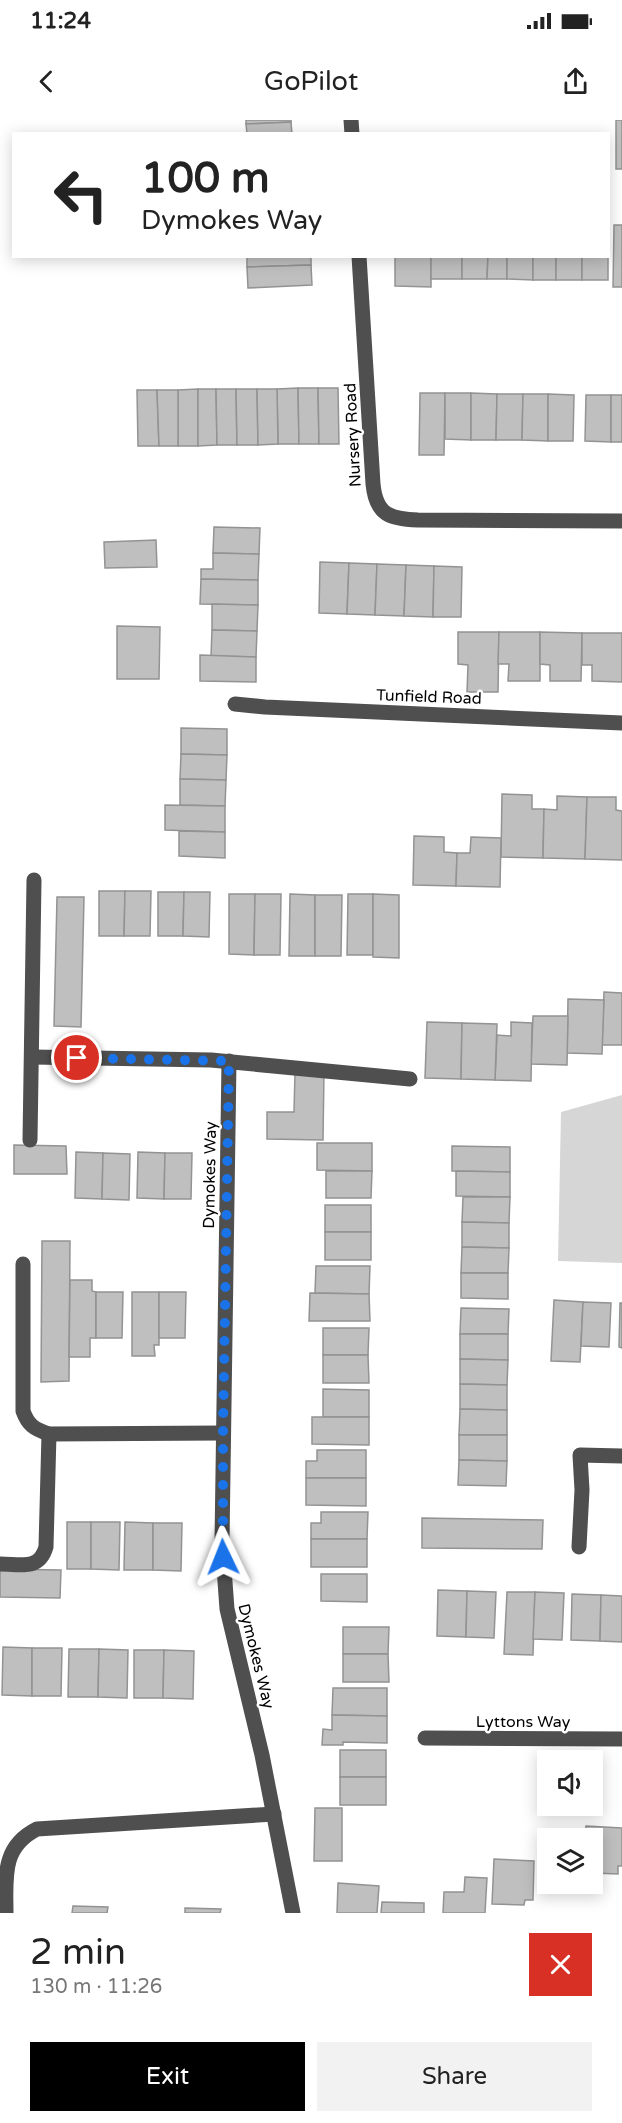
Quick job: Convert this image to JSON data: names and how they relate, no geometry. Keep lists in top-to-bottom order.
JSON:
{
  "streets": {
    "street": [
      "Nursery Road",
      "Tunfield Road",
      "Dymokes Way",
      "Lyttons Way"
    ]
  },
  "page": {
    "status": "11:24",
    "header": "GoPilot",
    "turn": ["100 m", "Dymokes Way"],
    "heading": ["2 min", "130 m · 11:26"],
    "buttons": ["Exit", "Share"]
  }
}
